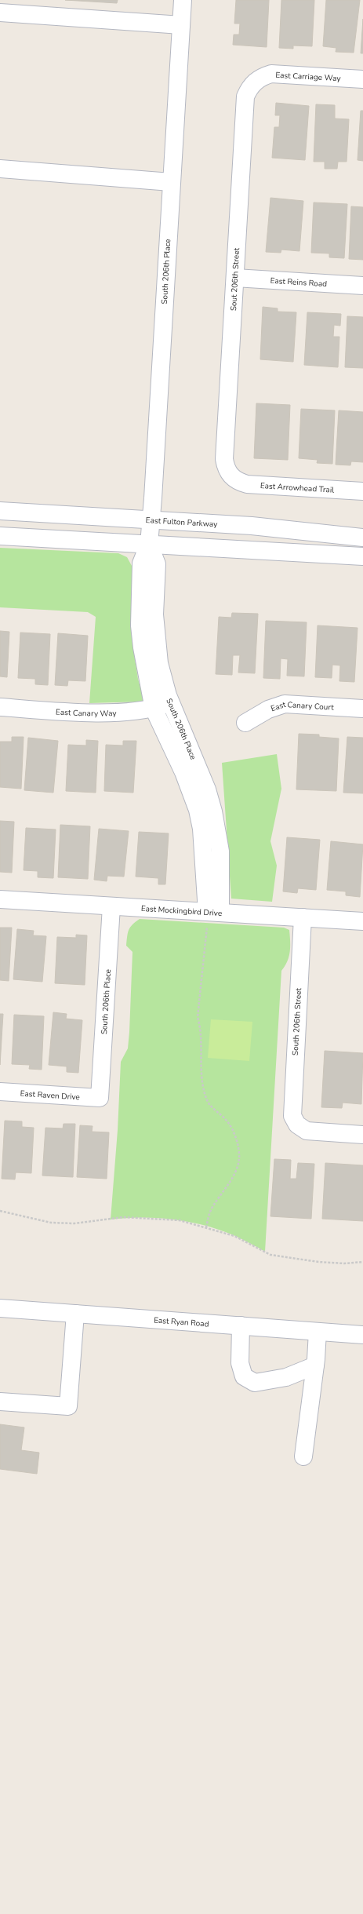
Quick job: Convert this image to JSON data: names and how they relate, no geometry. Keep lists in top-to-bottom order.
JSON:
{
  "streets": {
    "street": [
      "East Carriage Way",
      "South 206th Place",
      "Sout 206th Street",
      "East Reins Road",
      "East Arrowhead Trail",
      "East Fulton Parkway",
      "East Canary Court",
      "East Canary Way",
      "East Mockingbird Drive",
      "South 206th Street",
      "East Raven Drive",
      "East Ryan Road"
    ]
  },
  "crossings": [
    ["East Carriage Way", "Sout 206th Street"],
    ["South 206th Place", "East Fulton Parkway"],
    ["South 206th Place", "East Canary Way"],
    ["South 206th Place", "East Mockingbird Drive"],
    ["South 206th Place", "East Raven Drive"],
    ["Sout 206th Street", "East Reins Road"],
    ["Sout 206th Street", "East Arrowhead Trail"],
    ["East Mockingbird Drive", "South 206th Street"]
  ]
}
